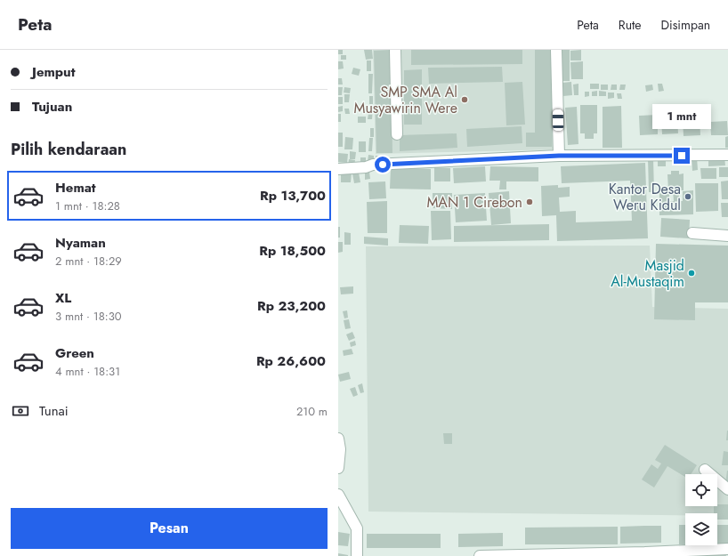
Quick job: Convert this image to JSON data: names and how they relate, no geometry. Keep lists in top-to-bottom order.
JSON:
{
  "places": [
    "SMP SMA Al Musyawirin Were",
    "Kantor Desa Weru Kidul",
    "MAN 1 Cirebon",
    "Masjid Al-Mustaqim"
  ],
  "page": {
    "header": "Peta",
    "nav": ["Peta", "Rute", "Disimpan"],
    "banner": ["Jemput", "Tujuan"],
    "bubble": "1 mnt",
    "heading": "Pilih kendaraan",
    "list": [
      {
        "name": "Hemat",
        "note": "1 mnt · 18:28",
        "value": "Rp 13,700"
      },
      {
        "name": "Nyaman",
        "note": "2 mnt · 18:29",
        "value": "Rp 18,500"
      },
      {
        "name": "XL",
        "note": "3 mnt · 18:30",
        "value": "Rp 23,200"
      },
      {
        "name": "Green",
        "note": "4 mnt · 18:31",
        "value": "Rp 26,600"
      }
    ],
    "pay": ["Tunai", "210 m"],
    "buttons": "Pesan"
  }
}
